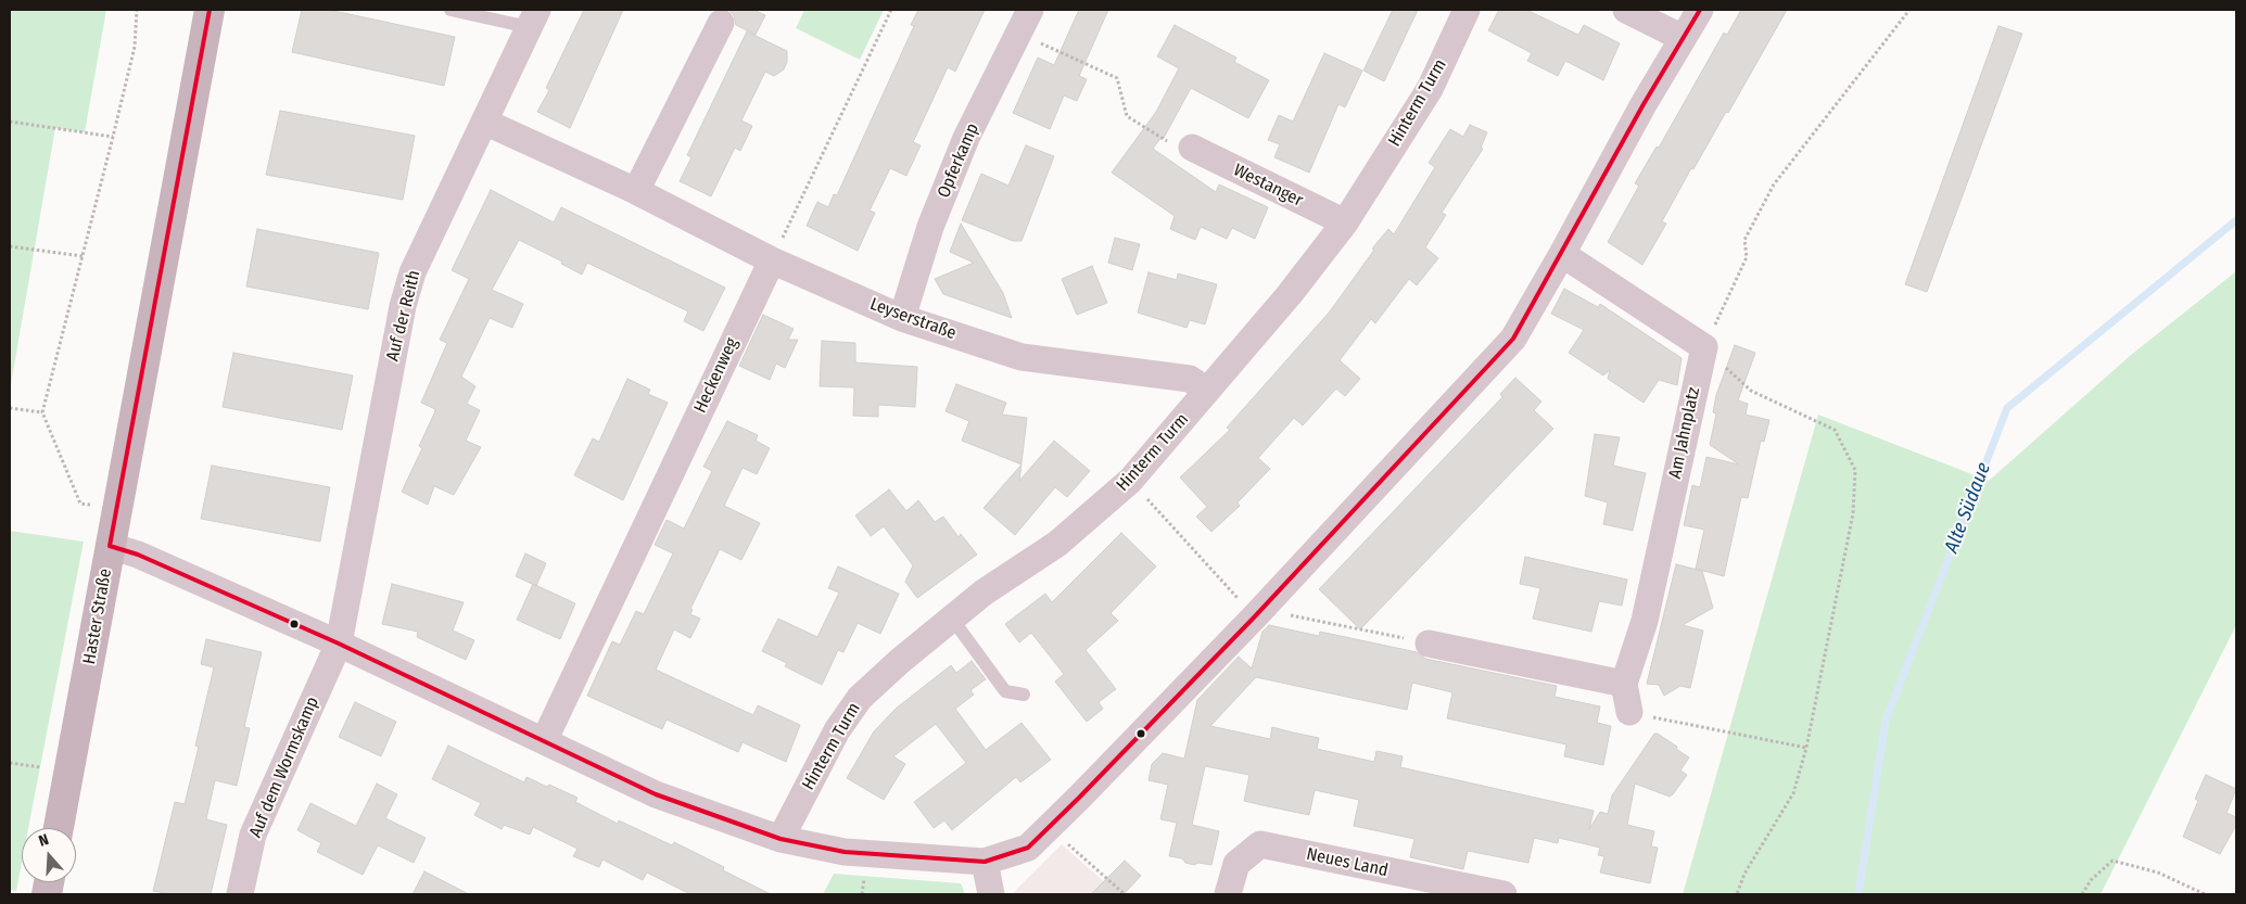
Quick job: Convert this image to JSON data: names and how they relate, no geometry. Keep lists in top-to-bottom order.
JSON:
{
  "streets": {
    "main road": ["Haster Straße"],
    "street": [
      "Hinterm Turm",
      "Opferkamp",
      "Westanger",
      "Auf der Reith",
      "Leyserstraße",
      "Heckenweg",
      "Am Jahnplatz",
      "Auf dem Wormskamp",
      "Neues Land"
    ]
  },
  "crossings": [
    ["Hinterm Turm", "Westanger"],
    ["Hinterm Turm", "Leyserstraße"],
    ["Opferkamp", "Leyserstraße"],
    ["Auf der Reith", "Leyserstraße"],
    ["Auf der Reith", "Auf dem Wormskamp"],
    ["Leyserstraße", "Heckenweg"]
  ],
  "water": ["Alte Südaue"],
  "north": "top"
}
